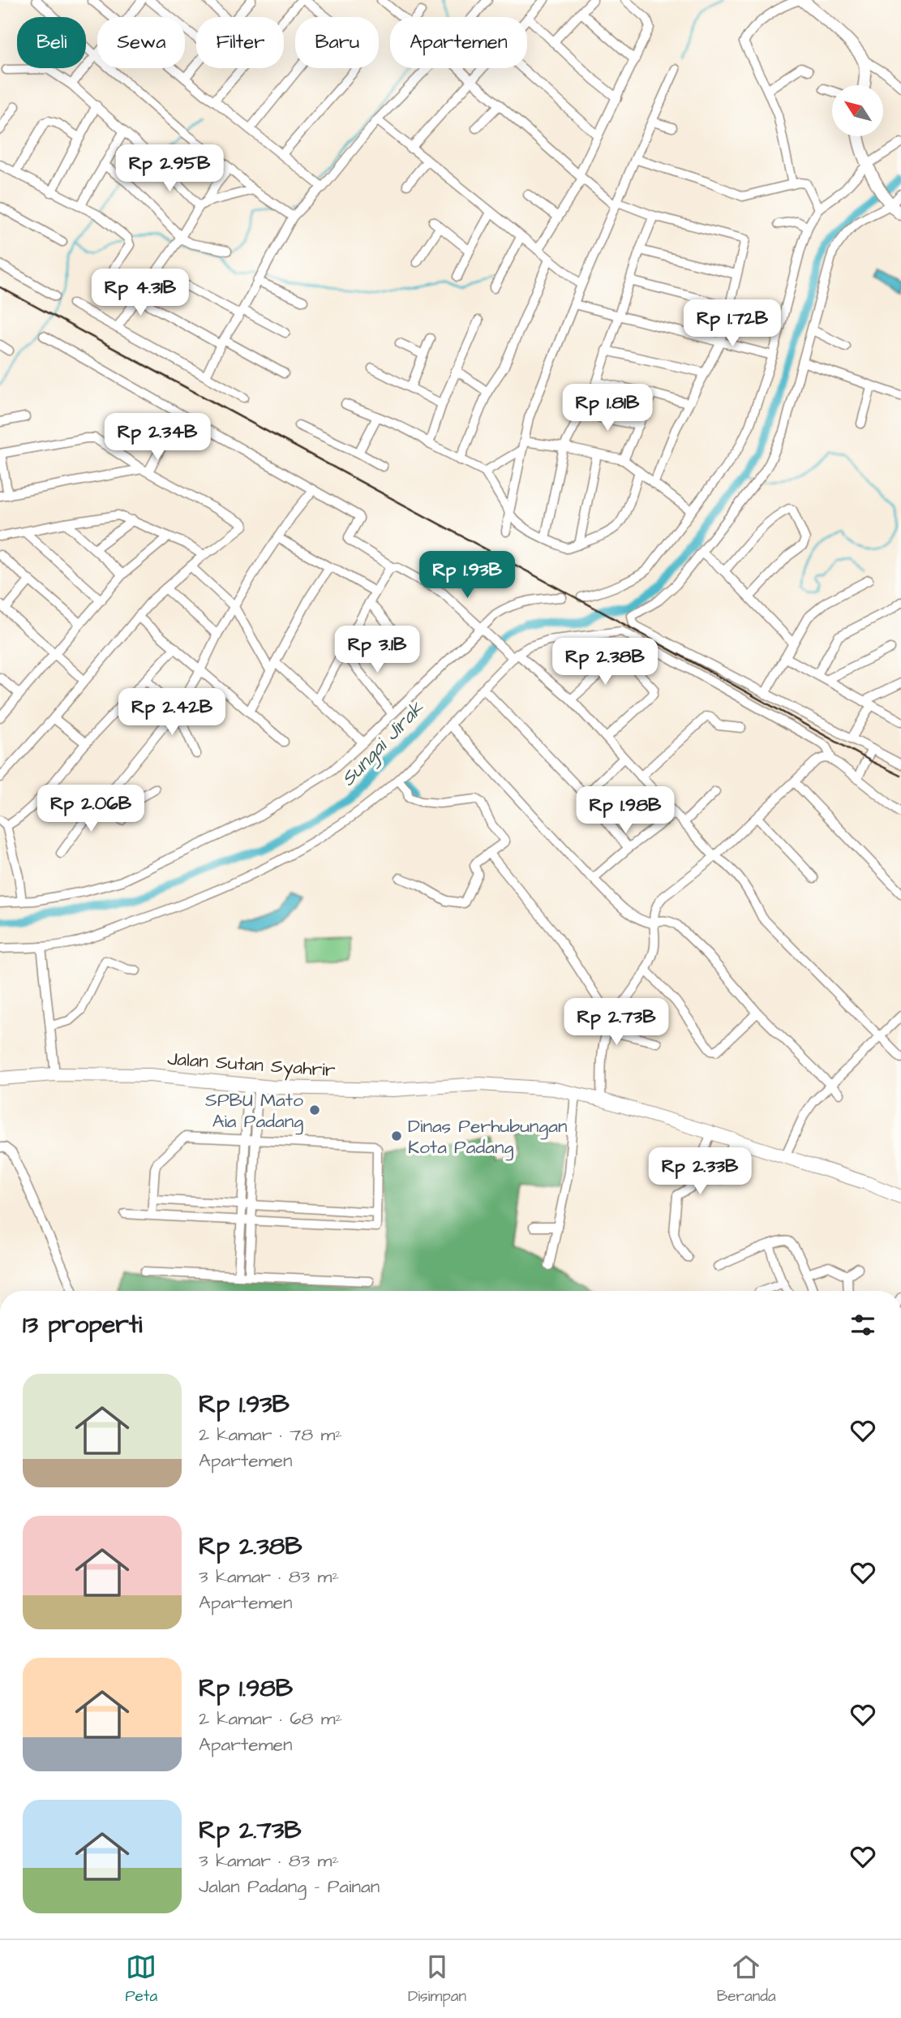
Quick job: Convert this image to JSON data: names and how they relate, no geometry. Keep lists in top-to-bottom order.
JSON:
{
  "streets": {
    "main road": ["Jalan Sutan Syahrir"]
  },
  "water": ["Sungai Jirak"],
  "places": ["SPBU Mato Aia Padang", "Dinas Perhubungan Kota Padang"],
  "north": "top left",
  "page": {
    "chip": [
      "Beli",
      "Sewa",
      "Filter",
      "Baru",
      "Apartemen"
    ],
    "price": [
      "Rp 2.95B",
      "Rp 4.31B",
      "Rp 1.72B",
      "Rp 1.81B",
      "Rp 2.34B",
      "Rp 1.93B",
      "Rp 3.1B",
      "Rp 2.38B",
      "Rp 2.42B",
      "Rp 2.06B",
      "Rp 1.98B",
      "Rp 2.73B",
      "Rp 2.33B"
    ],
    "heading": "13 properti",
    "list": [
      {
        "name": "Rp 1.93B",
        "note": "2 kamar · 78 m² · Apartemen"
      },
      {
        "name": "Rp 2.38B",
        "note": "3 kamar · 83 m² · Apartemen"
      },
      {
        "name": "Rp 1.98B",
        "note": "2 kamar · 68 m² · Apartemen"
      },
      {
        "name": "Rp 2.73B",
        "note": "3 kamar · 83 m² · Jalan Padang - Painan"
      }
    ],
    "tabs": ["Peta", "Disimpan", "Beranda"]
  }
}
